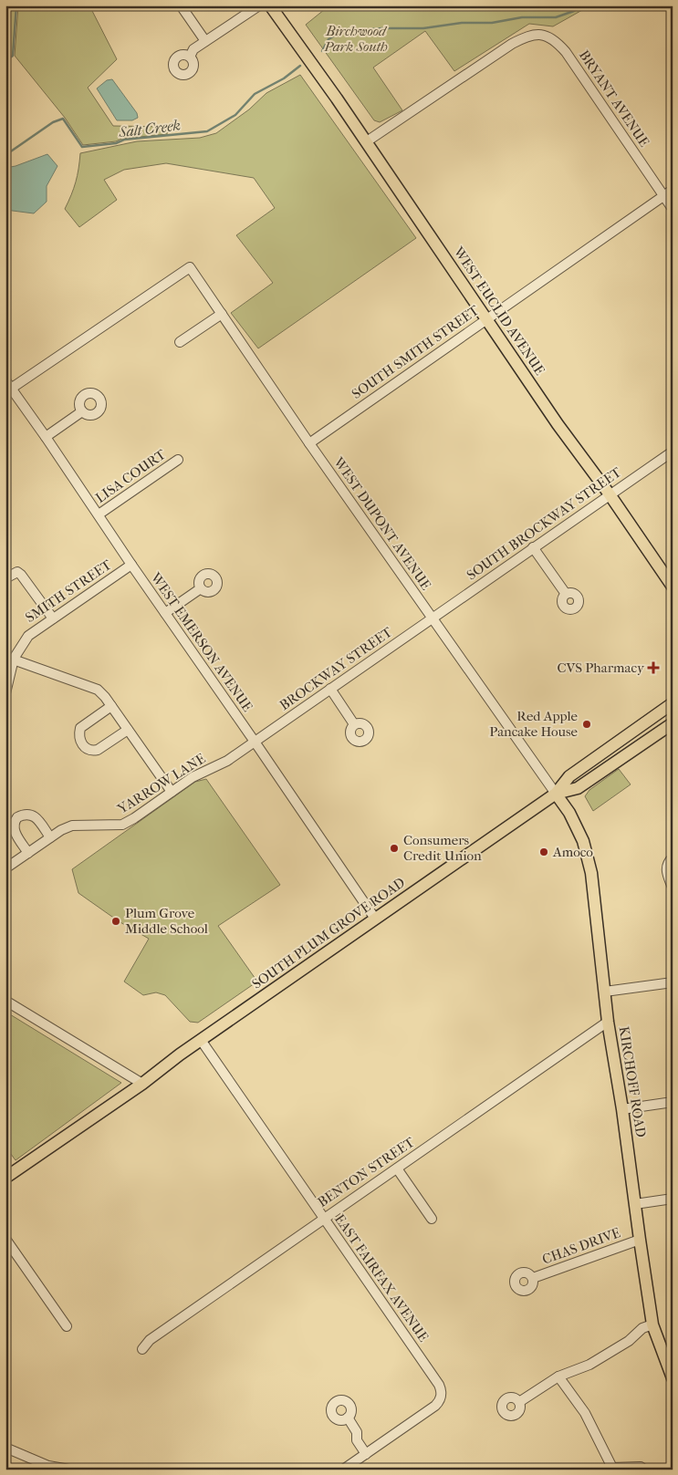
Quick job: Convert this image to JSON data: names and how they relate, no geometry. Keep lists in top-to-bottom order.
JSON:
{
  "streets": {
    "main road": ["WEST EUCLID AVENUE", "SOUTH PLUM GROVE ROAD", "KIRCHOFF ROAD"],
    "street": [
      "BRYANT AVENUE",
      "SOUTH SMITH STREET",
      "LISA COURT",
      "WEST DUPONT AVENUE",
      "SOUTH BROCKWAY STREET",
      "SMITH STREET",
      "WEST EMERSON AVENUE",
      "BROCKWAY STREET",
      "YARROW LANE",
      "BENTON STREET",
      "CHAS DRIVE",
      "EAST FAIRFAX AVENUE"
    ]
  },
  "crossings": [
    ["BRYANT AVENUE", "WEST EUCLID AVENUE"],
    ["BRYANT AVENUE", "SOUTH SMITH STREET"],
    ["WEST EUCLID AVENUE", "SOUTH SMITH STREET"],
    ["WEST EUCLID AVENUE", "SOUTH BROCKWAY STREET"],
    ["SOUTH SMITH STREET", "WEST DUPONT AVENUE"],
    ["LISA COURT", "WEST EMERSON AVENUE"],
    ["WEST DUPONT AVENUE", "SOUTH BROCKWAY STREET"],
    ["WEST DUPONT AVENUE", "WEST EMERSON AVENUE"],
    ["WEST DUPONT AVENUE", "BROCKWAY STREET"],
    ["WEST DUPONT AVENUE", "SOUTH PLUM GROVE ROAD"],
    ["WEST DUPONT AVENUE", "KIRCHOFF ROAD"],
    ["SOUTH BROCKWAY STREET", "BROCKWAY STREET"],
    ["SMITH STREET", "WEST EMERSON AVENUE"],
    ["WEST EMERSON AVENUE", "BROCKWAY STREET"],
    ["WEST EMERSON AVENUE", "YARROW LANE"],
    ["WEST EMERSON AVENUE", "SOUTH PLUM GROVE ROAD"],
    ["BROCKWAY STREET", "YARROW LANE"],
    ["SOUTH PLUM GROVE ROAD", "KIRCHOFF ROAD"],
    ["SOUTH PLUM GROVE ROAD", "EAST FAIRFAX AVENUE"],
    ["KIRCHOFF ROAD", "BENTON STREET"],
    ["KIRCHOFF ROAD", "CHAS DRIVE"],
    ["BENTON STREET", "EAST FAIRFAX AVENUE"]
  ],
  "water": ["Salt Creek"],
  "parks": ["Birchwood Park South"],
  "places": {
    "health": ["CVS Pharmacy"],
    "other": [
      "Red Apple Pancake House",
      "Consumers Credit Union",
      "Amoco",
      "Plum Grove Middle School"
    ]
  }
}
